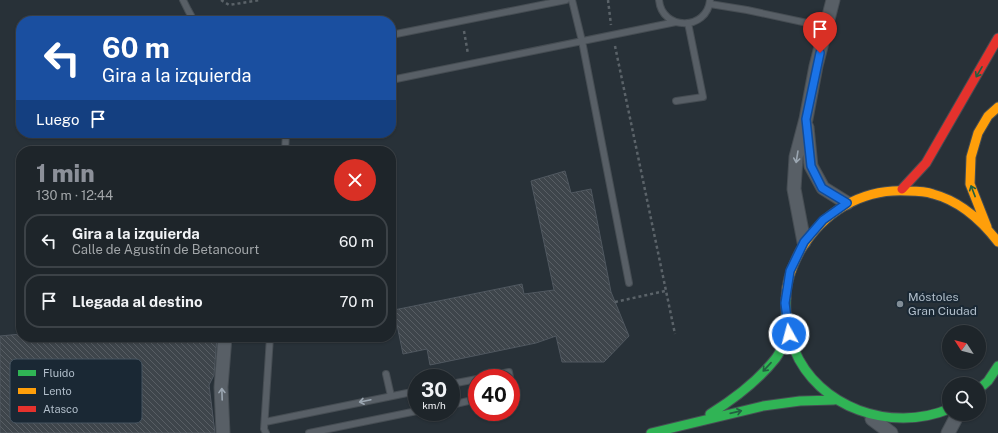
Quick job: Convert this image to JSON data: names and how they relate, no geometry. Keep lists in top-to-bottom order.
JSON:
{
  "places": ["Móstoles Gran Ciudad"],
  "legend": ["Fluido", "Lento", "Atasco"],
  "north": "top left",
  "page": {
    "turn": ["60 m", "Gira a la izquierda"],
    "then": "Luego",
    "heading": ["1 min", "130 m · 12:44"],
    "list": [
      {
        "name": "Gira a la izquierda",
        "note": "Calle de Agustín de Betancourt",
        "value": "60 m"
      },
      {
        "name": "Llegada al destino",
        "value": "70 m"
      }
    ],
    "speed": "30 km/h",
    "limit": "40"
  }
}
